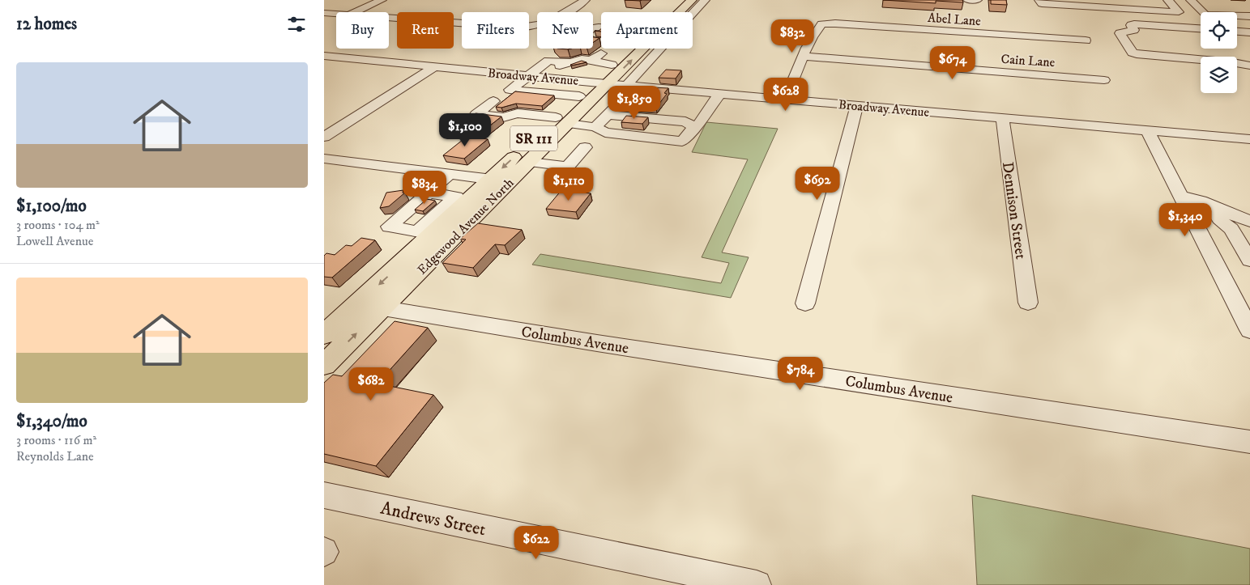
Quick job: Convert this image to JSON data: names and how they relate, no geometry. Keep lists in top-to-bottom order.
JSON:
{
  "streets": {
    "main road": ["SR 111", "Edgewood Avenue North"],
    "street": [
      "Abel Lane",
      "Cain Lane",
      "Broadway Avenue",
      "Dennison Street",
      "Columbus Avenue",
      "Andrews Street"
    ]
  },
  "crossings": [
    ["Abel Lane", "Cain Lane"],
    ["Broadway Avenue", "Dennison Street"],
    ["Broadway Avenue", "Edgewood Avenue North"],
    ["Edgewood Avenue North", "Columbus Avenue"]
  ],
  "page": {
    "heading": "12 homes",
    "chip": [
      "Buy",
      "Rent",
      "Filters",
      "New",
      "Apartment"
    ],
    "price": [
      "$832",
      "$674",
      "$628",
      "$1,850",
      "$1,100",
      "$692",
      "$1,110",
      "$834",
      "$1,340",
      "$784",
      "$682",
      "$622"
    ],
    "list": [
      {
        "name": "$1,100/mo",
        "note": "3 rooms · 104 m² · Lowell Avenue"
      },
      {
        "name": "$1,340/mo",
        "note": "3 rooms · 116 m² · Reynolds Lane"
      }
    ]
  }
}
